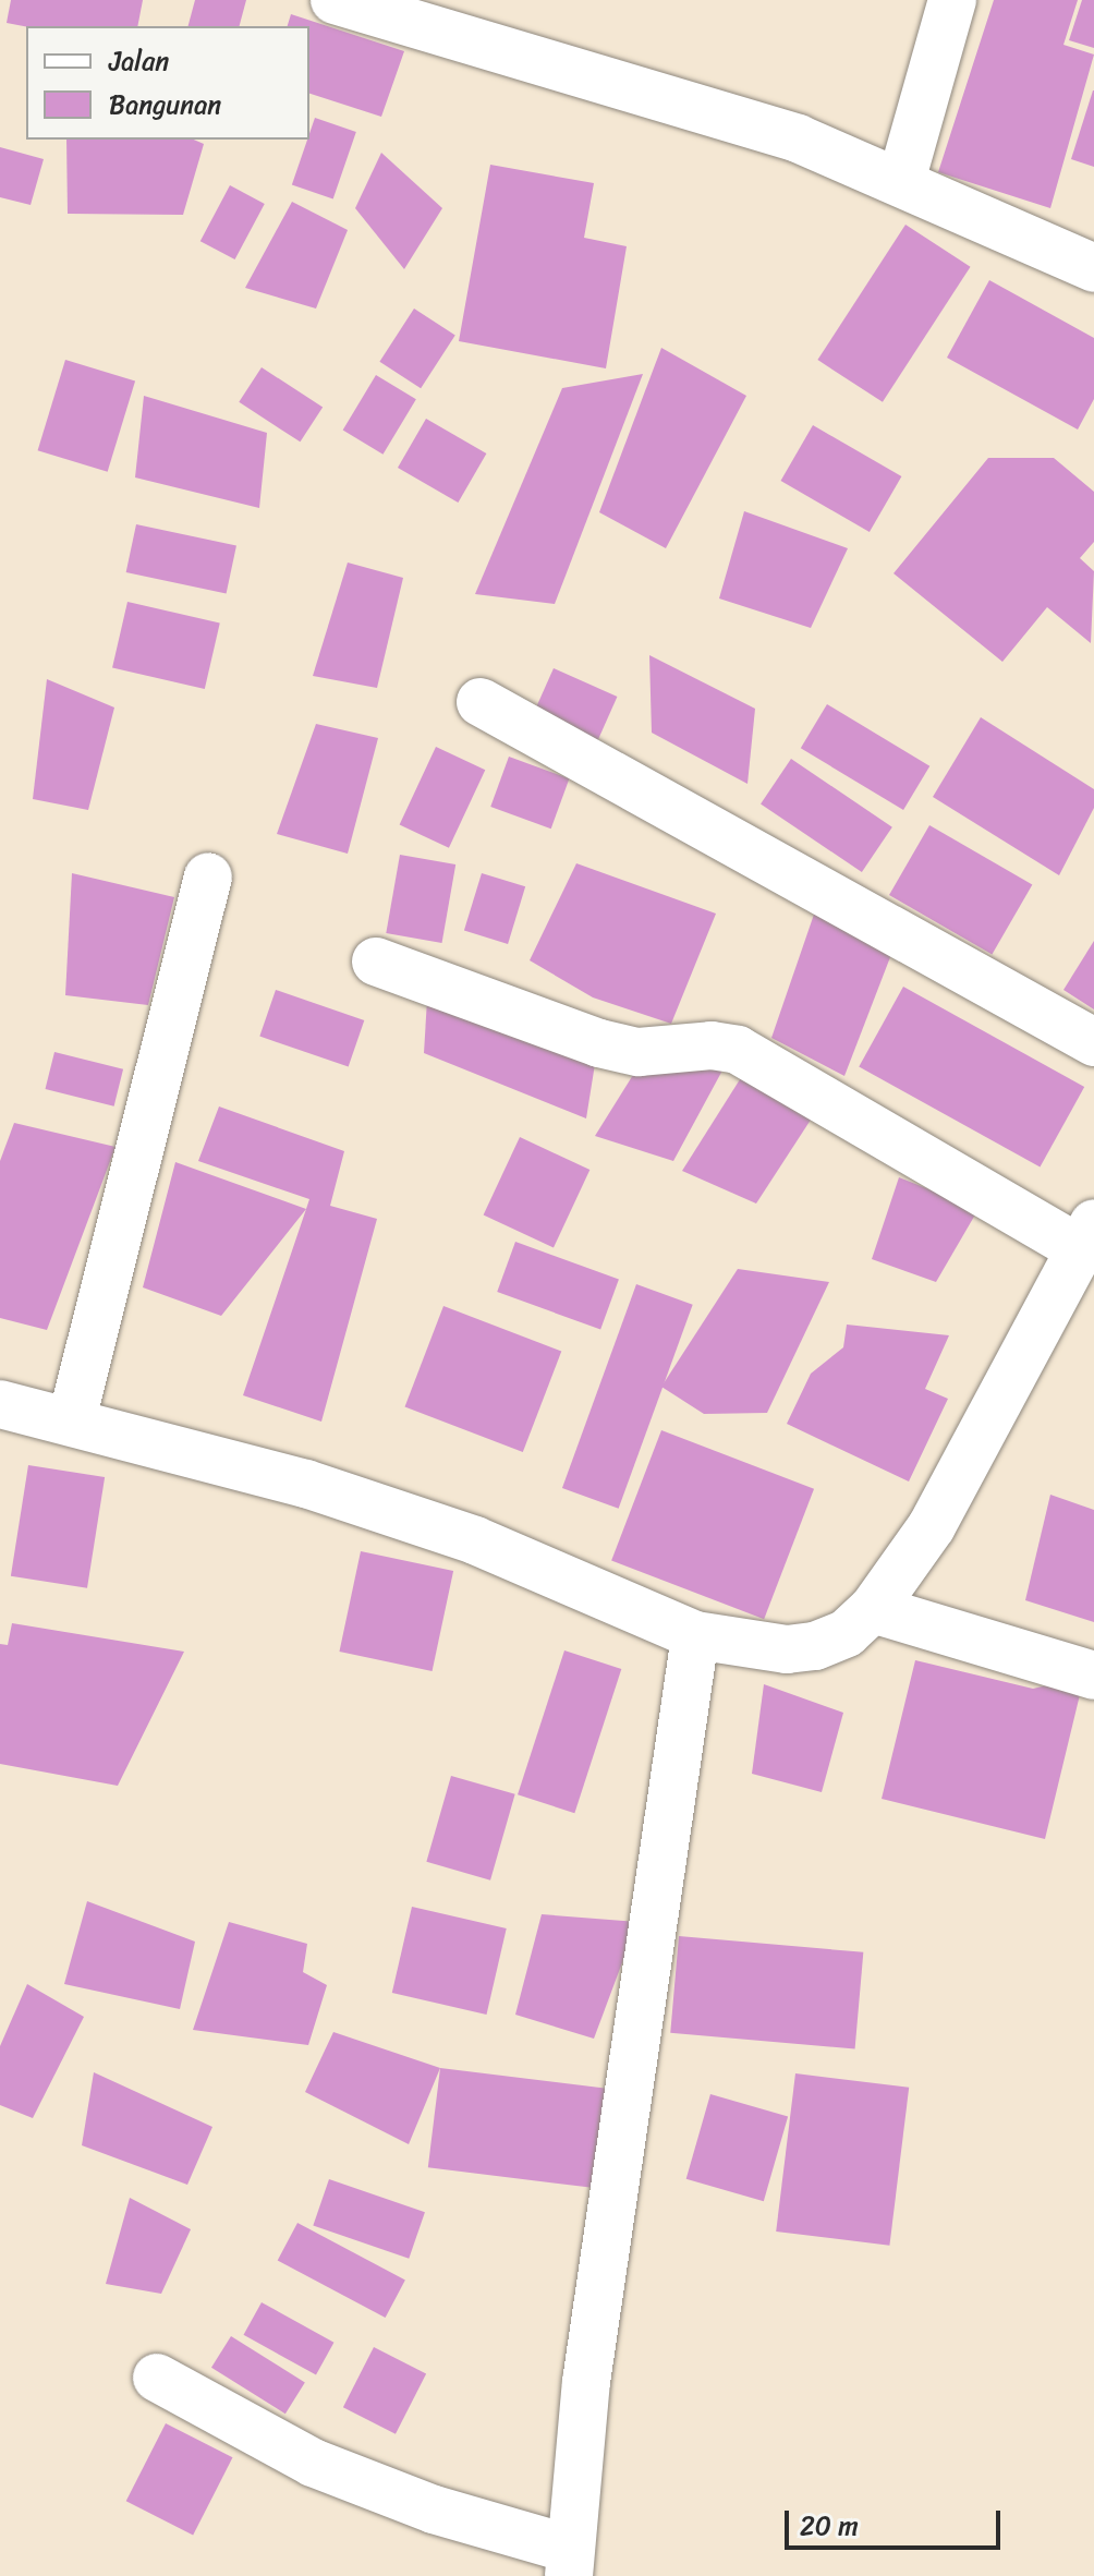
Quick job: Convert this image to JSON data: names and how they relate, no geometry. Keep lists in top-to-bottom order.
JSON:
{
  "legend": ["Jalan", "Bangunan"],
  "scale_bar": "20 m"
}
